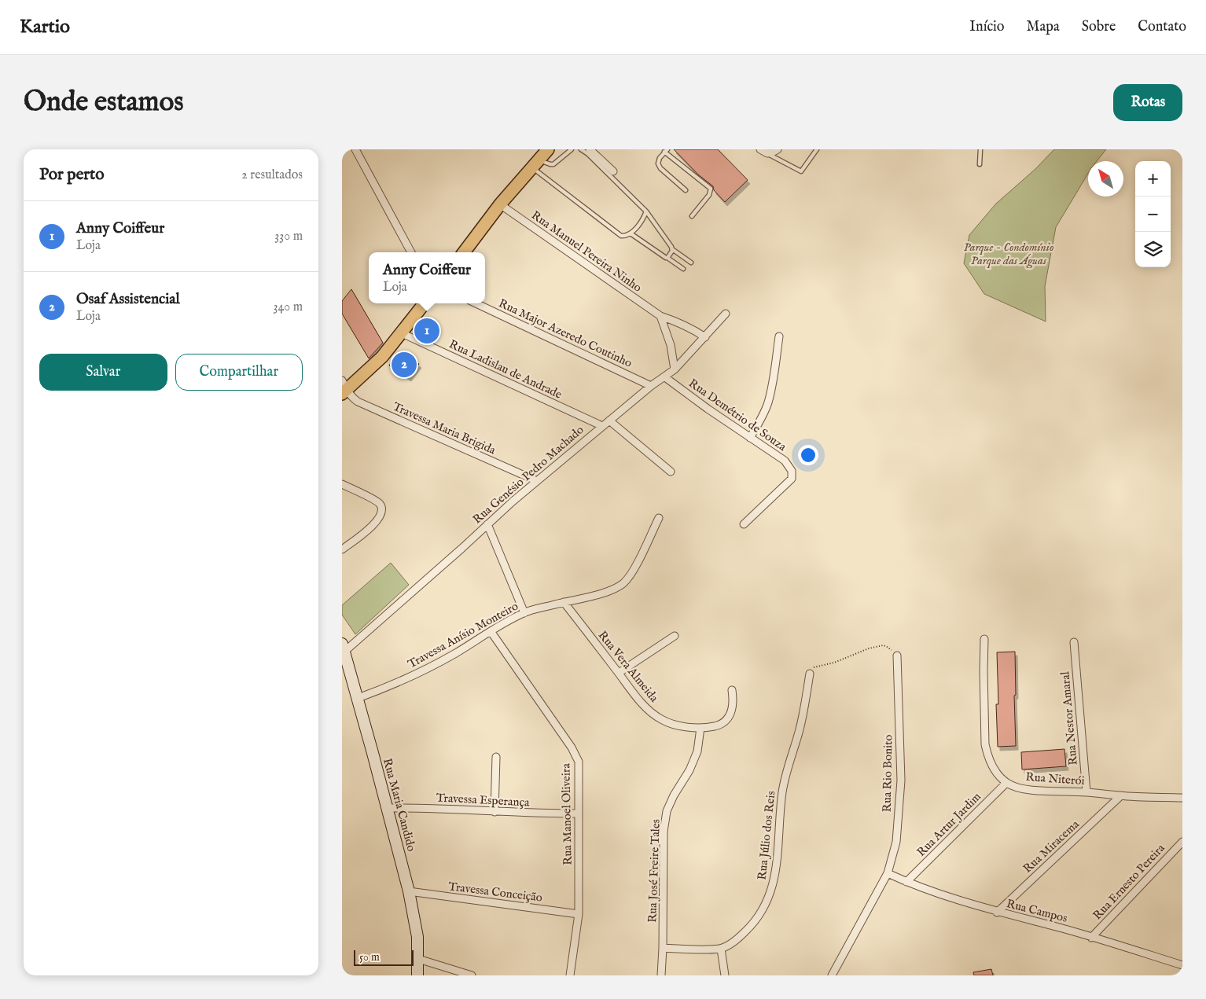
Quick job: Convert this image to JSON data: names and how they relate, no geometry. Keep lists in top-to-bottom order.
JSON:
{
  "streets": {
    "street": [
      "Rua Manuel Pereira Ninho",
      "Rua Major Azeredo Coutinho",
      "Rua Ladislau de Andrade",
      "Rua Demétrio de Souza",
      "Travessa Maria Brigida",
      "Rua Genésio Pedro Machado",
      "Travessa Anísio Monteiro",
      "Rua Vera Almeida",
      "Rua Nestor Amaral",
      "Rua Rio Bonito",
      "Rua Niterói",
      "Travessa Esperança",
      "Rua Maria Candido",
      "Rua Manoel Oliveira",
      "Rua Artur Jardim",
      "Rua Júlio dos Reis",
      "Rua Miracema",
      "Rua José Freire Tales",
      "Rua Ernesto Pereira",
      "Travessa Conceição",
      "Rua Campos"
    ]
  },
  "crossings": [
    ["Rua Manuel Pereira Ninho", "Rua Genésio Pedro Machado"],
    ["Rua Major Azeredo Coutinho", "Rua Genésio Pedro Machado"],
    ["Rua Ladislau de Andrade", "Rua Genésio Pedro Machado"],
    ["Rua Demétrio de Souza", "Rua Genésio Pedro Machado"],
    ["Travessa Maria Brigida", "Rua Genésio Pedro Machado"],
    ["Rua Genésio Pedro Machado", "Rua Maria Candido"],
    ["Travessa Anísio Monteiro", "Rua Vera Almeida"],
    ["Travessa Anísio Monteiro", "Rua Maria Candido"],
    ["Travessa Anísio Monteiro", "Rua Manoel Oliveira"],
    ["Rua Vera Almeida", "Rua José Freire Tales"],
    ["Rua Nestor Amaral", "Rua Niterói"],
    ["Rua Rio Bonito", "Rua Campos"],
    ["Rua Niterói", "Rua Artur Jardim"],
    ["Rua Niterói", "Rua Miracema"],
    ["Travessa Esperança", "Rua Maria Candido"],
    ["Travessa Esperança", "Rua Manoel Oliveira"],
    ["Rua Maria Candido", "Travessa Conceição"],
    ["Rua Manoel Oliveira", "Travessa Conceição"],
    ["Rua Artur Jardim", "Rua Campos"],
    ["Rua Júlio dos Reis", "Rua José Freire Tales"],
    ["Rua Miracema", "Rua Campos"],
    ["Rua Ernesto Pereira", "Rua Campos"]
  ],
  "parks": ["Parque - Condomínio Parque das Águas"],
  "scale_bar": "50 m",
  "north": "top left",
  "page": {
    "header": "Kartio",
    "nav": [
      "Início",
      "Mapa",
      "Sobre",
      "Contato"
    ],
    "buttons": [
      "Rotas",
      ["Salvar", "Compartilhar"]
    ],
    "title": "Onde estamos",
    "heading": ["Por perto", "2 resultados"],
    "map_buttons": ["+", "−"],
    "list": [
      {
        "mark": "1",
        "name": "Anny Coiffeur",
        "note": "Loja",
        "value": "330 m"
      },
      {
        "mark": "2",
        "name": "Osaf Assistencial",
        "note": "Loja",
        "value": "340 m"
      }
    ],
    "popup": ["Anny Coiffeur", "Loja"],
    "pins": ["1", "2"],
    "scale": "50 m"
  }
}
